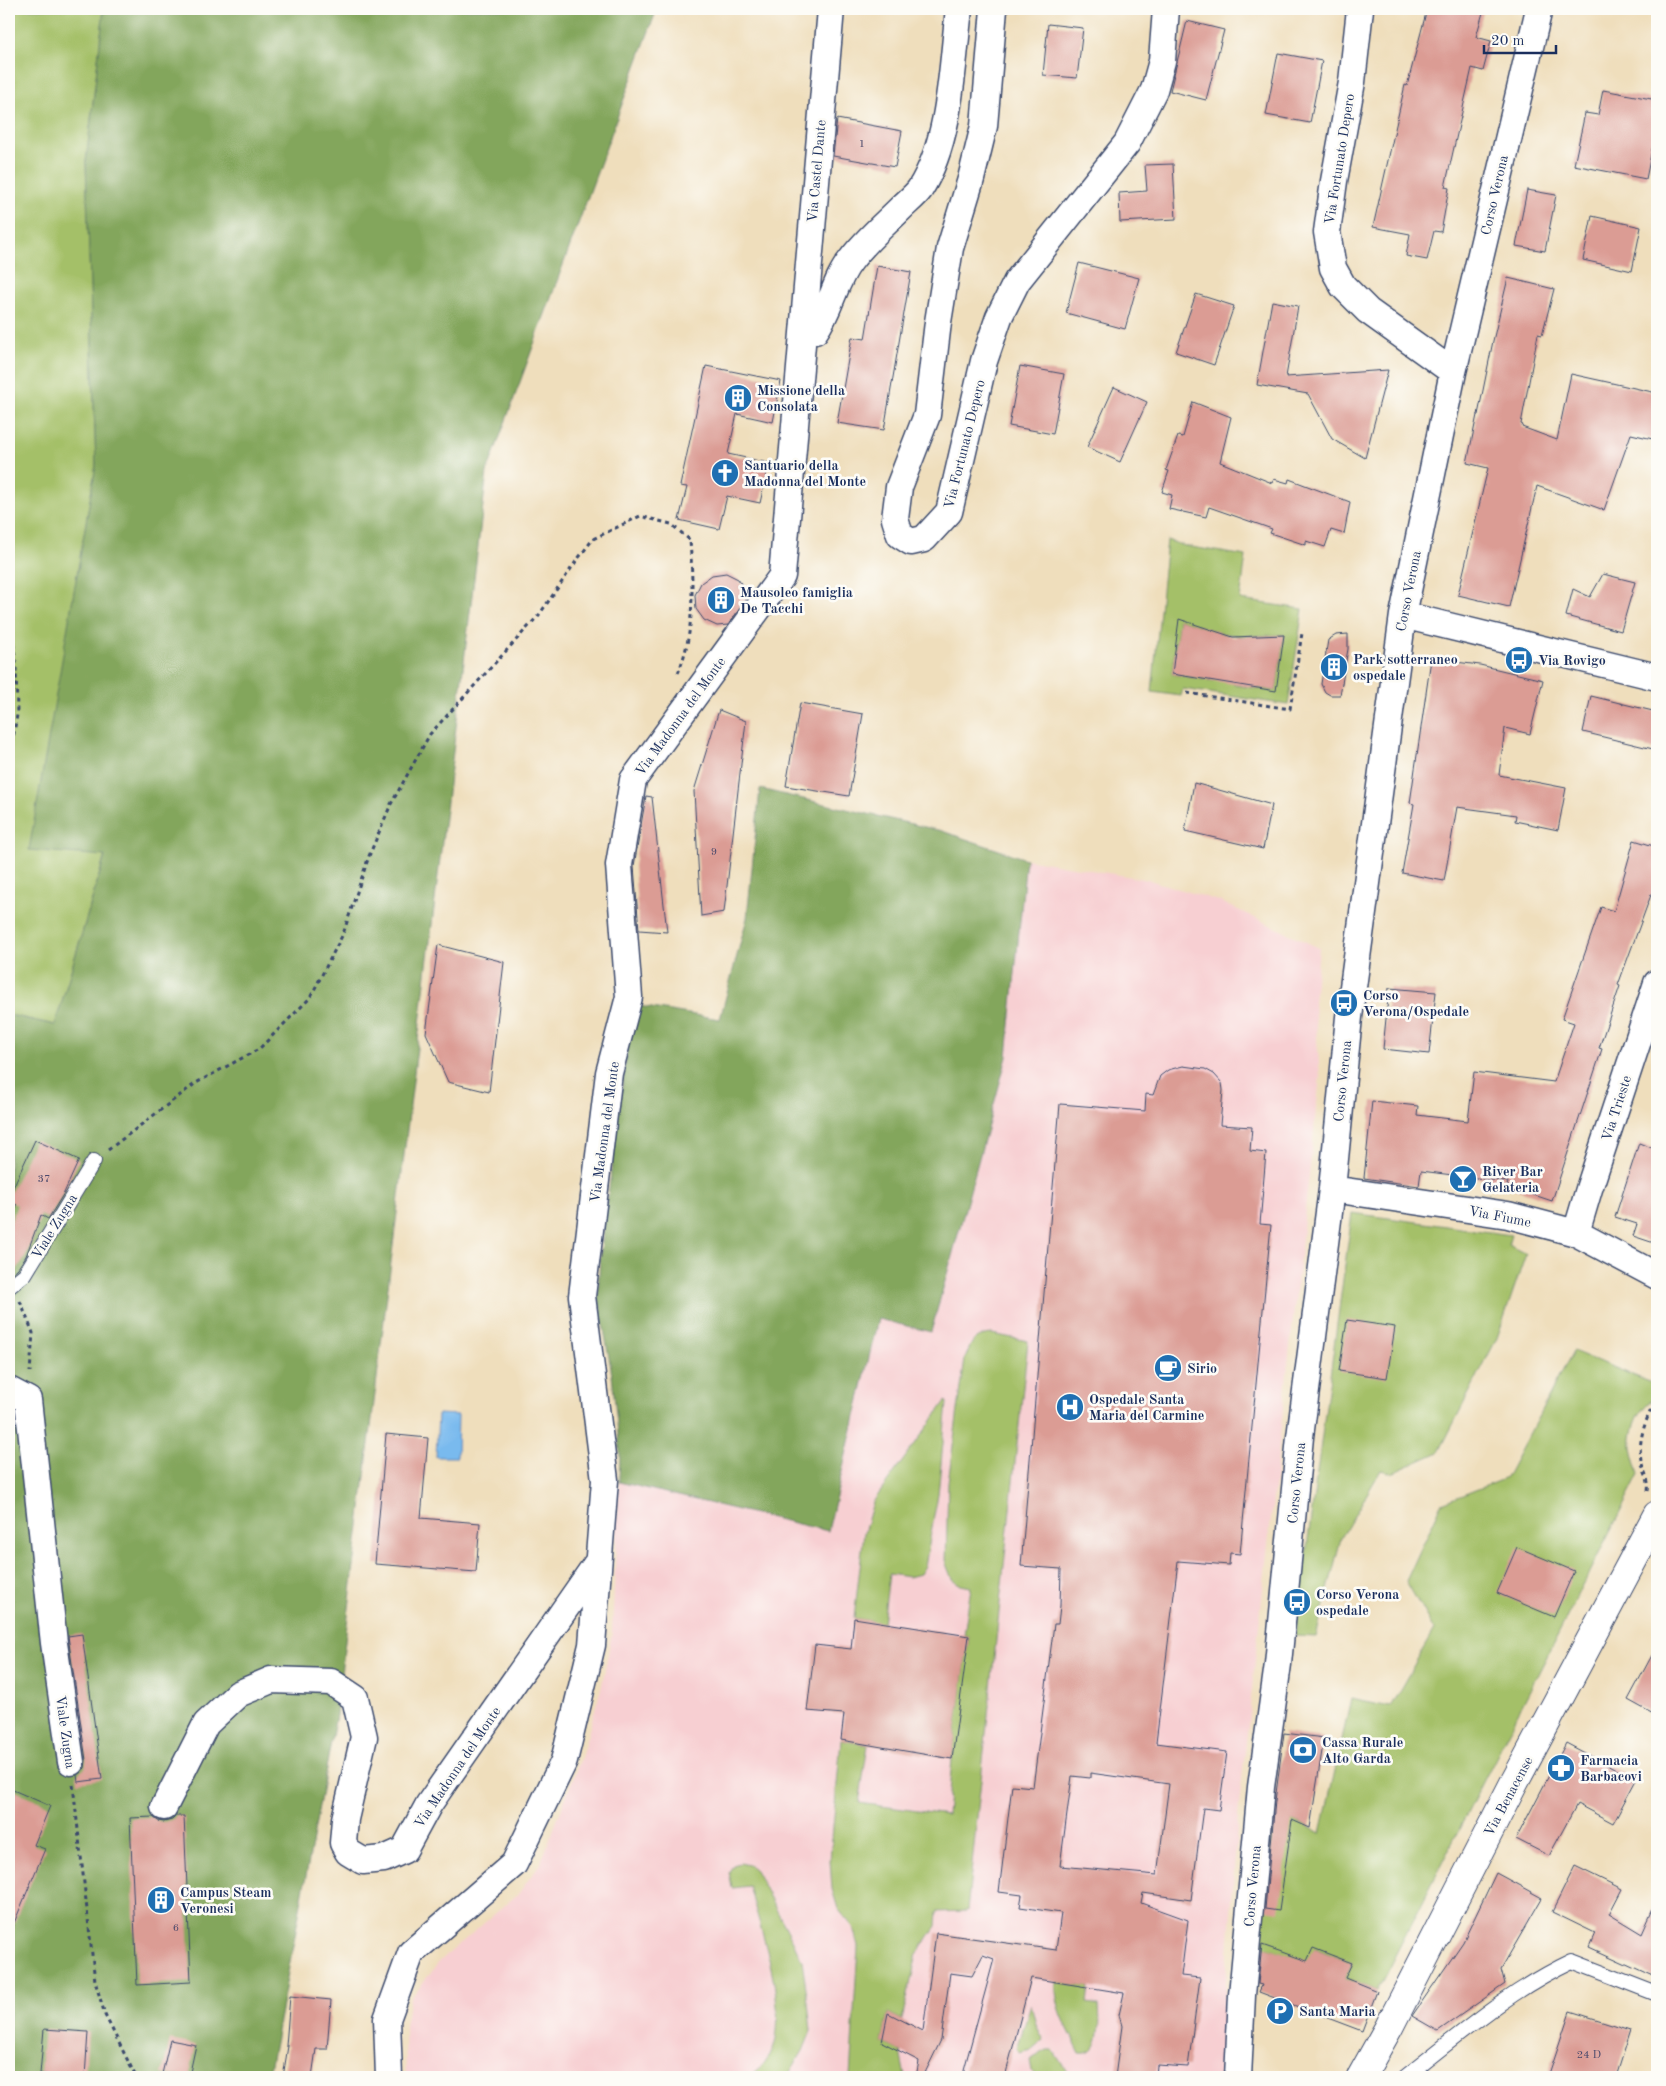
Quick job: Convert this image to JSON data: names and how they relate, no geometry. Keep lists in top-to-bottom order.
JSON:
{
  "streets": {
    "main road": ["Via Benacense"],
    "street": [
      "Via Fortunato Depero",
      "Via Castel Dante",
      "Corso Verona",
      "Via Madonna del Monte",
      "Via Trieste",
      "Via Fiume",
      "Viale Zugna"
    ]
  },
  "crossings": [
    ["Via Fortunato Depero", "Corso Verona"],
    ["Via Castel Dante", "Via Madonna del Monte"],
    ["Corso Verona", "Via Fiume"],
    ["Via Trieste", "Via Fiume"]
  ],
  "places": {
    "building": [
      "Missione della Consolata",
      "Mausoleo famiglia De Tacchi",
      "Park sotterraneo ospedale",
      "Campus Steam Veronesi"
    ],
    "church": ["Santuario della Madonna del Monte"],
    "bus stop": ["Via Rovigo", "Corso Verona/Ospedale", "Corso Verona ospedale"],
    "bar": ["River Bar Gelateria"],
    "cafe": ["Sirio"],
    "hospital": ["Ospedale Santa Maria del Carmine"],
    "bank": ["Cassa Rurale Alto Garda"],
    "pharmacy": ["Farmacia Barbacovi"],
    "parking": ["Santa Maria"]
  },
  "house_numbers": [
    "1",
    "9",
    "37",
    "6",
    "24 D"
  ],
  "scale_bar": "20 m"
}
